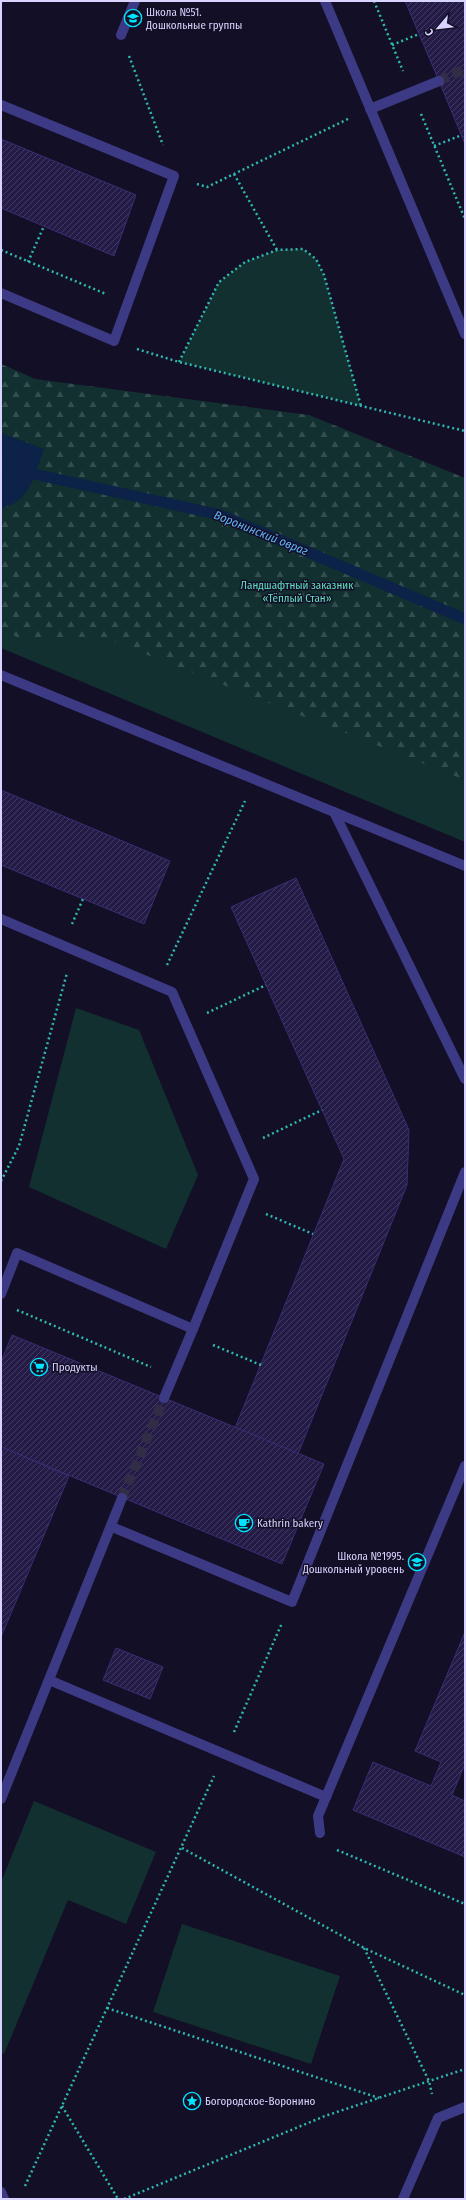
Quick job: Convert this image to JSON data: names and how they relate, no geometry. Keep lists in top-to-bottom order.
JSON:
{
  "water": ["Воронинский овраг"],
  "parks": ["Ландшафтный заказник «Тёплый Стан»"],
  "places": {
    "school or university": ["Школа №51. Дошкольные группы", "Школа №1995. Дошкольный уровень"],
    "supermarket": ["Продукты"],
    "cafe": ["Kathrin bakery"],
    "place": ["Богородское-Воронино"]
  },
  "north": "bottom left"
}
